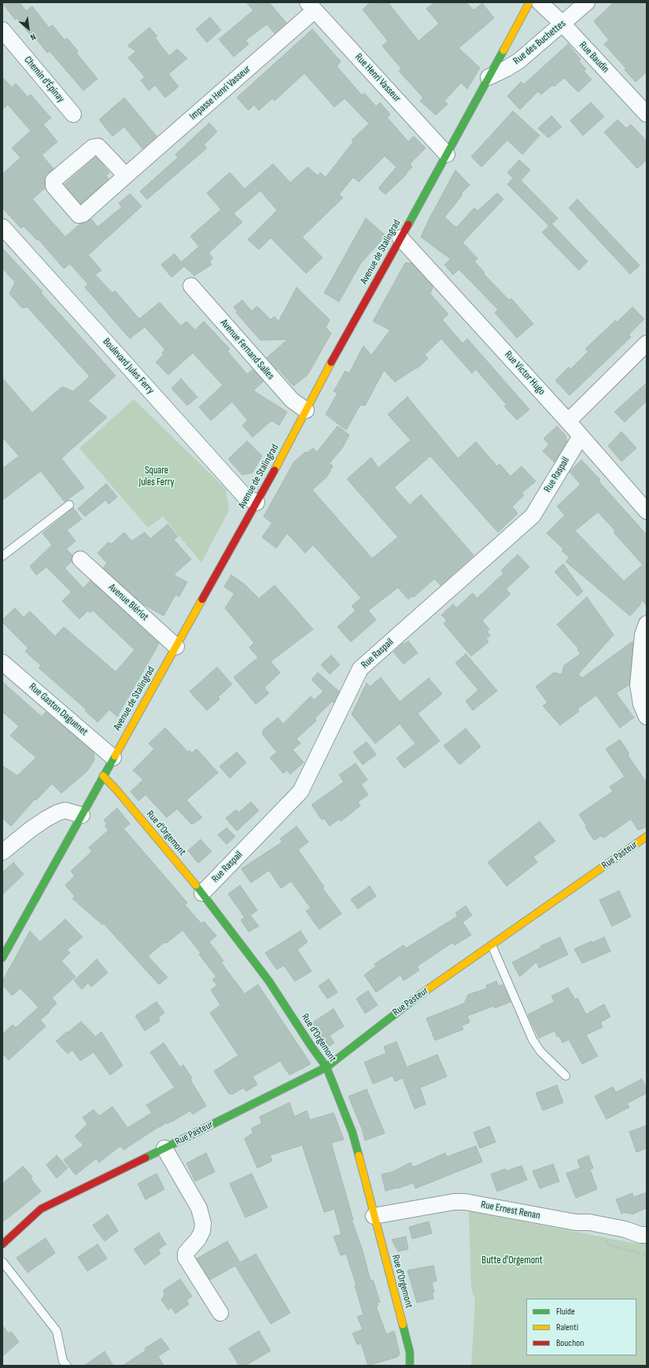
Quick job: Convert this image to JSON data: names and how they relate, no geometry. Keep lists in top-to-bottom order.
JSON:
{
  "streets": {
    "street": [
      "Rue des Buchettes",
      "Rue Baudin",
      "Rue Henri Vasseur",
      "Chemin d'Épinay",
      "Impasse Henri Vasseur",
      "Avenue de Stalingrad",
      "Avenue Fernand Salles",
      "Boulevard Jules Ferry",
      "Rue Victor Hugo",
      "Rue Raspail",
      "Avenue Blériot",
      "Rue Gaston Daguenet",
      "Rue d'Orgemont",
      "Rue Pasteur",
      "Rue Ernest Renan"
    ]
  },
  "crossings": [
    ["Rue des Buchettes", "Rue Baudin"],
    ["Rue des Buchettes", "Avenue de Stalingrad"],
    ["Rue Henri Vasseur", "Impasse Henri Vasseur"],
    ["Rue Henri Vasseur", "Avenue de Stalingrad"],
    ["Avenue de Stalingrad", "Avenue Fernand Salles"],
    ["Avenue de Stalingrad", "Boulevard Jules Ferry"],
    ["Avenue de Stalingrad", "Rue Victor Hugo"],
    ["Avenue de Stalingrad", "Avenue Blériot"],
    ["Avenue de Stalingrad", "Rue Gaston Daguenet"],
    ["Avenue de Stalingrad", "Rue d'Orgemont"],
    ["Rue Victor Hugo", "Rue Raspail"],
    ["Rue Raspail", "Rue d'Orgemont"],
    ["Rue d'Orgemont", "Rue Pasteur"],
    ["Rue d'Orgemont", "Rue Ernest Renan"]
  ],
  "parks": ["Square Jules Ferry", "Butte d'Orgemont"],
  "legend": ["Fluide", "Ralenti", "Bouchon"],
  "north": "bottom right"
}
